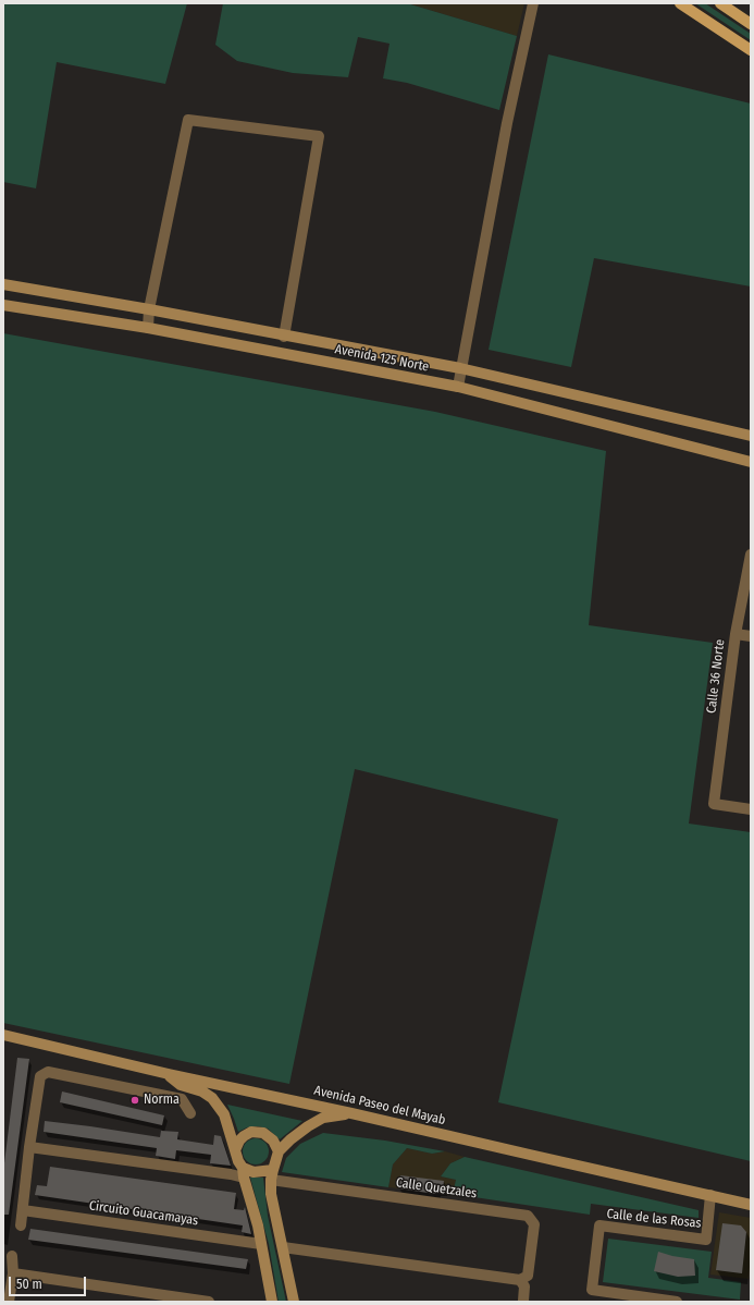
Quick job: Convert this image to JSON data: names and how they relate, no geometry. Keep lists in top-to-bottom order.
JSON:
{
  "streets": {
    "main road": ["Avenida 125 Norte", "Avenida Paseo del Mayab"],
    "street": [
      "Calle 36 Norte",
      "Calle Quetzales",
      "Circuito Guacamayas",
      "Calle de las Rosas"
    ]
  },
  "crossings": [
    ["Avenida Paseo del Mayab", "Calle de las Rosas"]
  ],
  "places": ["Norma"],
  "scale_bar": "50 m"
}
